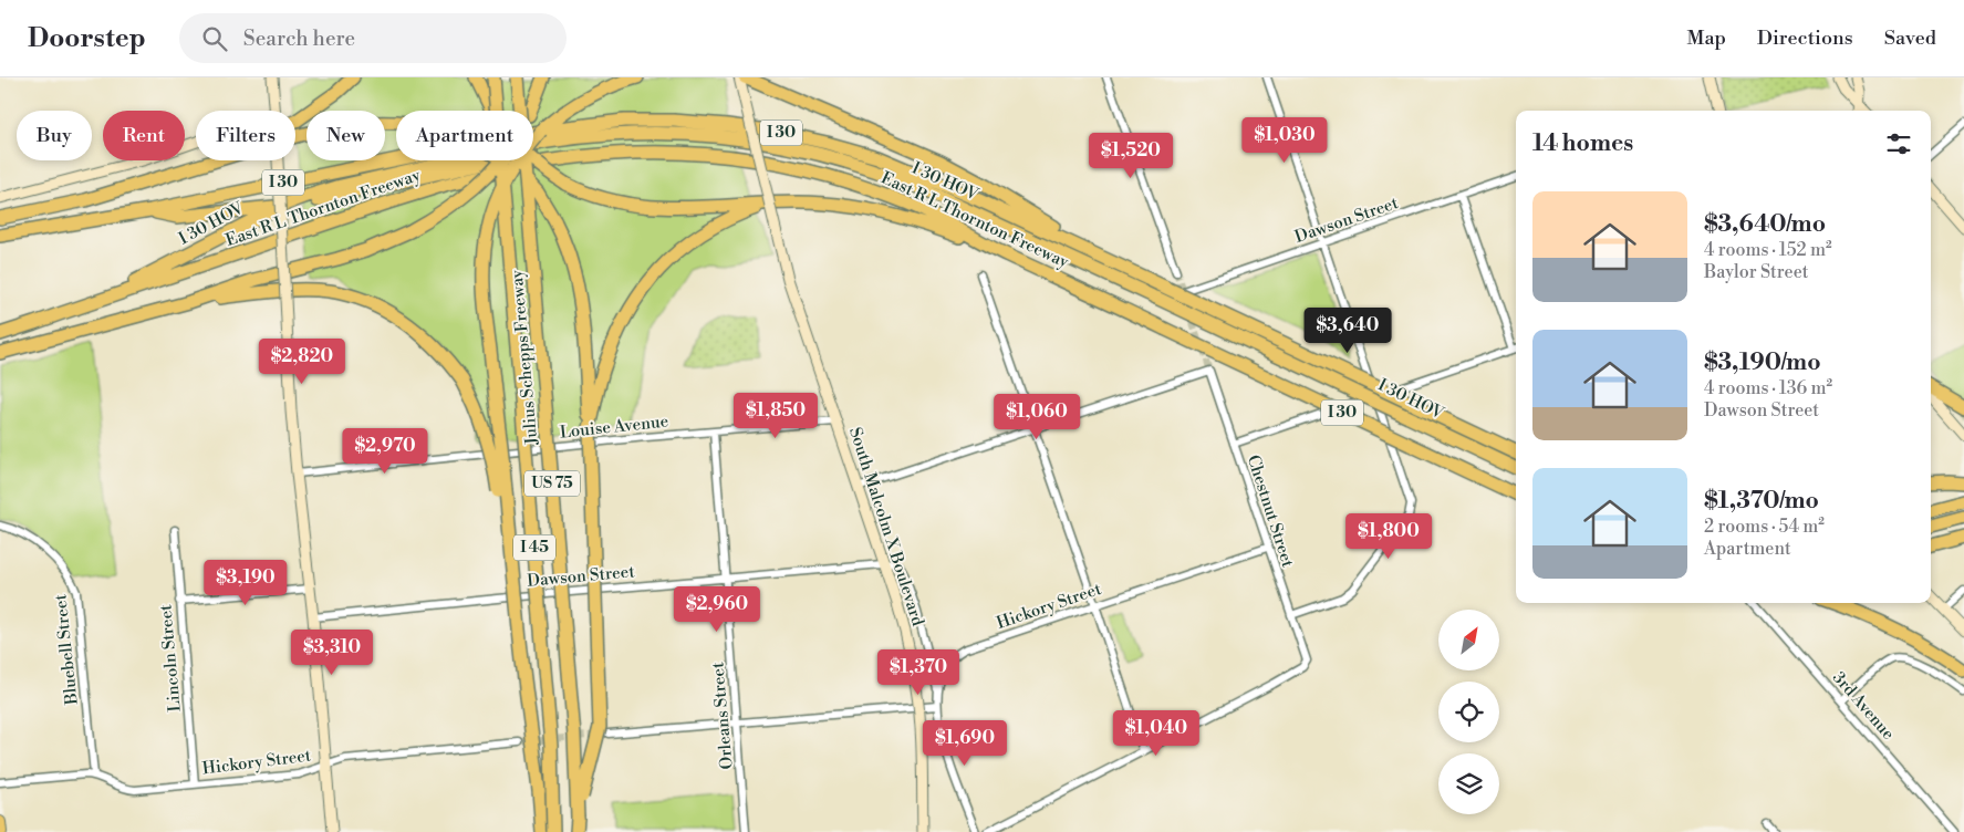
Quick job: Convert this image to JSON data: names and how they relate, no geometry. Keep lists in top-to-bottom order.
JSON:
{
  "streets": {
    "highway": [
      "I 30",
      "I 30 HOV",
      "East R L Thornton Freeway",
      "Julius Schepps Freeway",
      "US 75",
      "I 45"
    ],
    "street": [
      "Dawson Street",
      "Louise Avenue",
      "Chestnut Street",
      "South Malcolm X Boulevard",
      "Hickory Street",
      "Bluebell Street",
      "Lincoln Street",
      "3rd Avenue",
      "Orleans Street"
    ]
  },
  "crossings": [
    ["I 30 HOV", "East R L Thornton Freeway"],
    ["Dawson Street", "South Malcolm X Boulevard"],
    ["Dawson Street", "Orleans Street"],
    ["Louise Avenue", "South Malcolm X Boulevard"],
    ["Louise Avenue", "Orleans Street"],
    ["Chestnut Street", "Hickory Street"],
    ["Hickory Street", "Bluebell Street"],
    ["Hickory Street", "Lincoln Street"]
  ],
  "north": "top right",
  "page": {
    "header": "Doorstep",
    "search": "Search here",
    "nav": ["Map", "Directions", "Saved"],
    "chip": [
      "Buy",
      "Rent",
      "Filters",
      "New",
      "Apartment"
    ],
    "heading": "14 homes",
    "price": [
      "$1,030",
      "$1,520",
      "$3,640",
      "$2,820",
      "$1,850",
      "$1,060",
      "$2,970",
      "$1,800",
      "$3,190",
      "$2,960",
      "$3,310",
      "$1,370",
      "$1,040",
      "$1,690"
    ],
    "list": [
      {
        "name": "$3,640/mo",
        "note": "4 rooms · 152 m² · Baylor Street"
      },
      {
        "name": "$3,190/mo",
        "note": "4 rooms · 136 m² · Dawson Street"
      },
      {
        "name": "$1,370/mo",
        "note": "2 rooms · 54 m² · Apartment"
      }
    ]
  }
}
